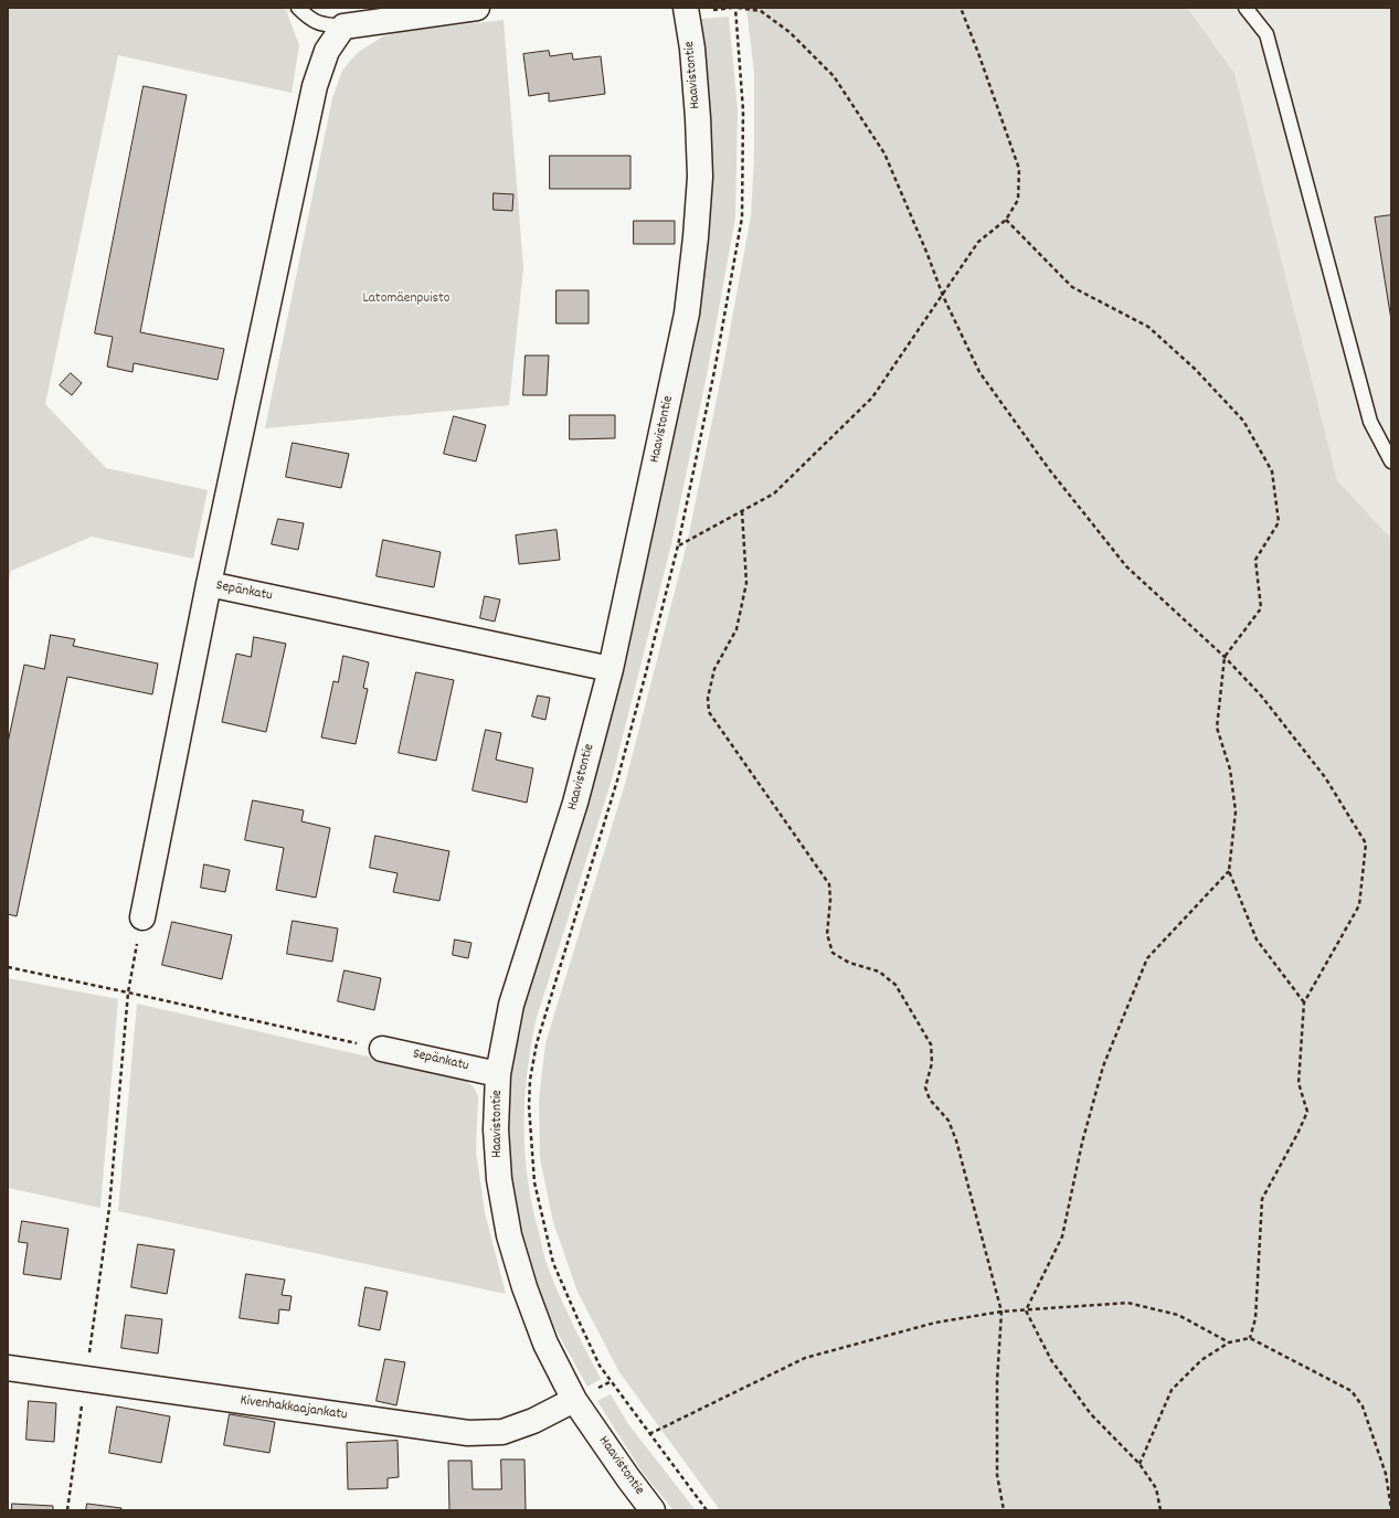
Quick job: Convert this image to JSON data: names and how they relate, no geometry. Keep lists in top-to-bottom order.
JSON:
{
  "streets": {
    "street": ["Haavistontie", "Sepänkatu", "Kivenhakkaajankatu"]
  },
  "crossings": [
    ["Haavistontie", "Sepänkatu"],
    ["Haavistontie", "Kivenhakkaajankatu"]
  ],
  "parks": ["Latomäenpuisto"]
}
